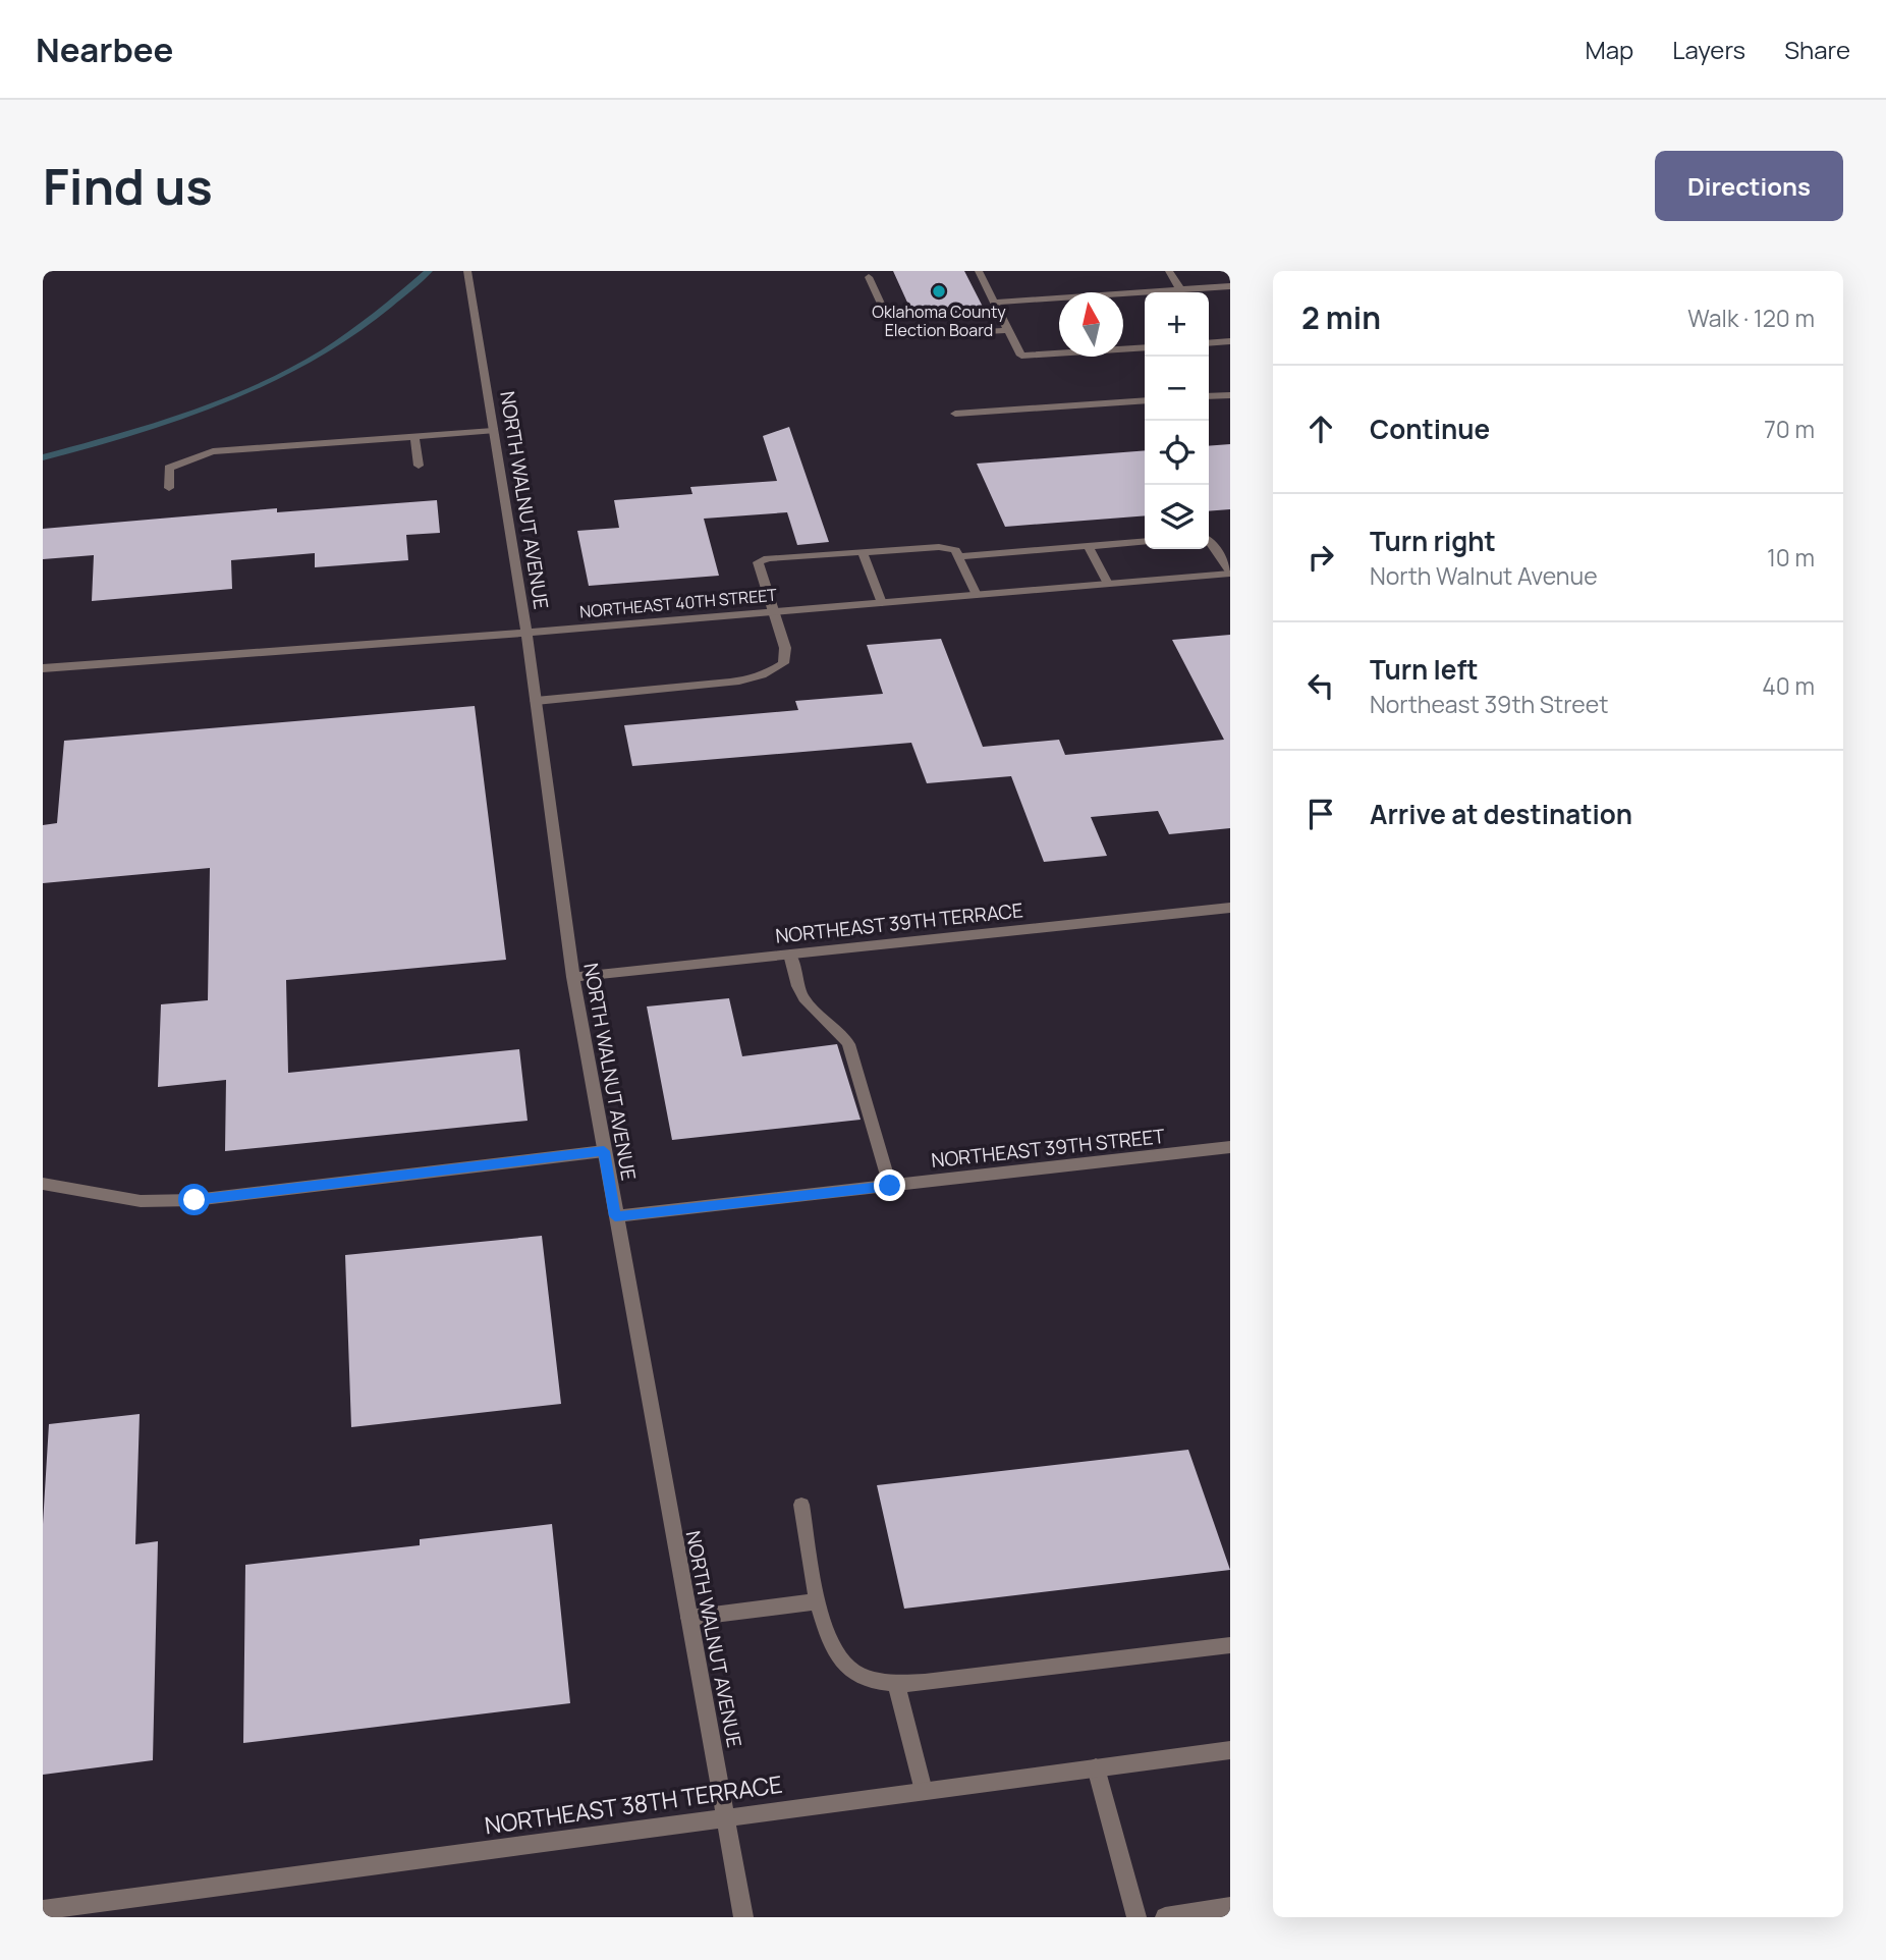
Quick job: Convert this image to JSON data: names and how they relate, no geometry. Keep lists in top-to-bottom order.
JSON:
{
  "streets": {
    "street": [
      "NORTH WALNUT AVENUE",
      "NORTHEAST 40TH STREET",
      "NORTHEAST 39TH TERRACE",
      "NORTHEAST 39TH STREET",
      "NORTHEAST 38TH TERRACE"
    ]
  },
  "crossings": [
    ["NORTH WALNUT AVENUE", "NORTHEAST 40TH STREET"],
    ["NORTH WALNUT AVENUE", "NORTHEAST 39TH TERRACE"],
    ["NORTH WALNUT AVENUE", "NORTHEAST 39TH STREET"],
    ["NORTH WALNUT AVENUE", "NORTHEAST 38TH TERRACE"]
  ],
  "places": ["Oklahoma County Election Board"],
  "north": "top",
  "page": {
    "header": "Nearbee",
    "nav": ["Map", "Layers", "Share"],
    "buttons": "Directions",
    "title": "Find us",
    "heading": ["2 min", "Walk · 120 m"],
    "map_buttons": ["+", "−"],
    "list": [
      ["Continue", "70 m"],
      ["Turn right", "North Walnut Avenue", "10 m"],
      ["Turn left", "Northeast 39th Street", "40 m"],
      "Arrive at destination"
    ]
  }
}
